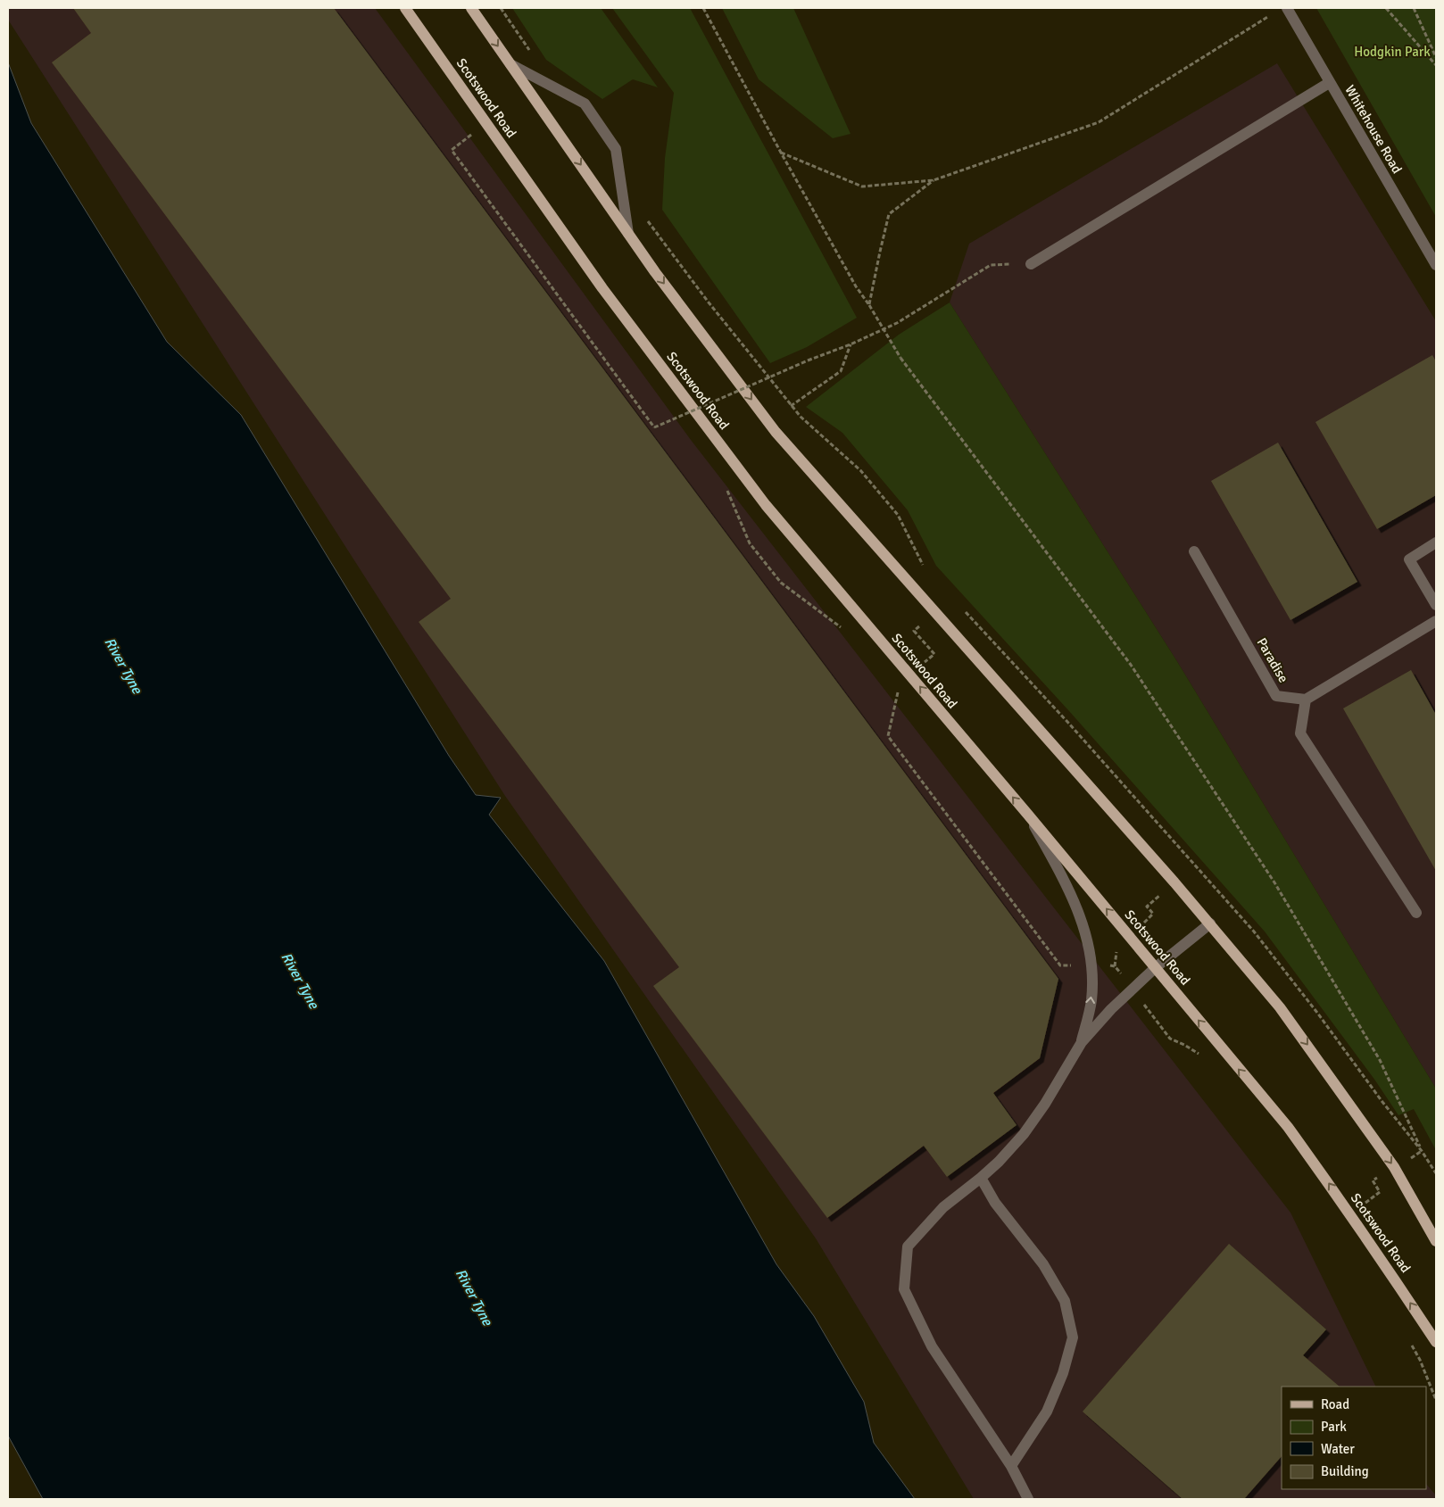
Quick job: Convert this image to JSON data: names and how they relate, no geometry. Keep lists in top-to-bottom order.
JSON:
{
  "streets": {
    "main road": ["Scotswood Road"],
    "street": ["Whitehouse Road", "Paradise"]
  },
  "water": ["River Tyne"],
  "parks": ["Hodgkin Park"],
  "legend": [
    "Road",
    "Park",
    "Water",
    "Building"
  ]
}
